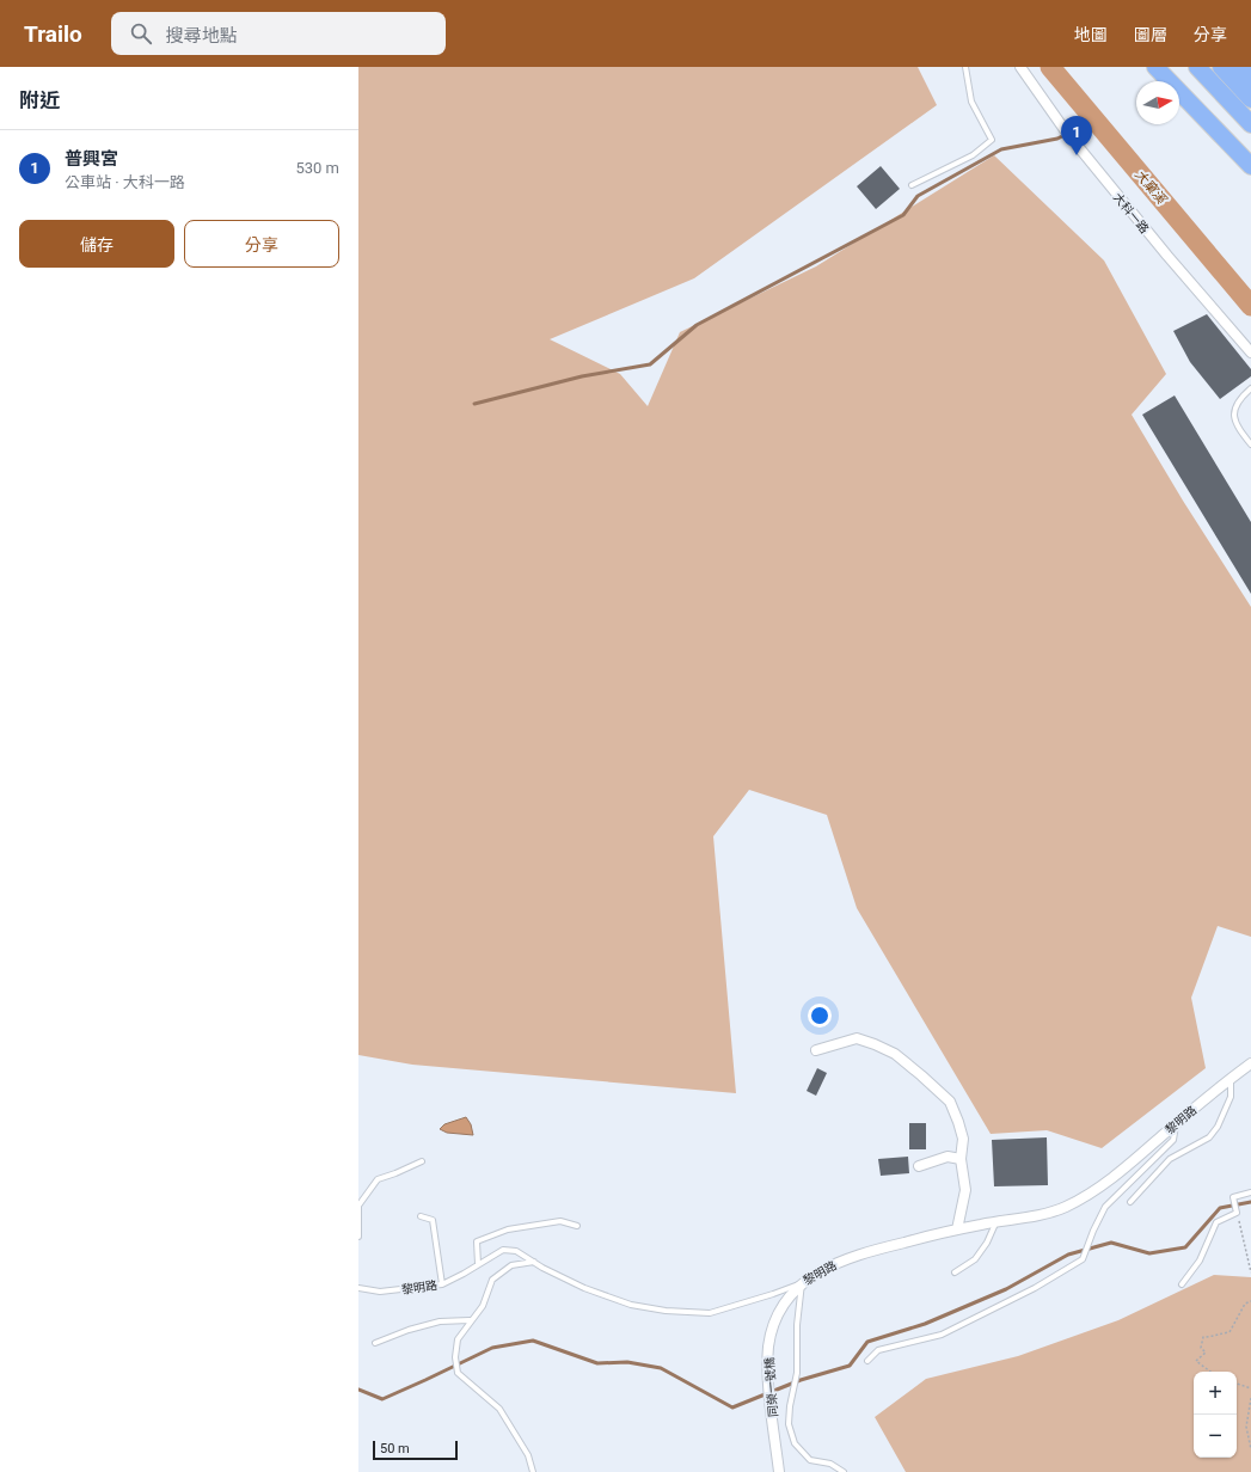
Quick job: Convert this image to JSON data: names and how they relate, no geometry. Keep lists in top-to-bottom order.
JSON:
{
  "streets": {
    "street": ["大科一路", "黎明路", "同榮一號橋"]
  },
  "crossings": [
    ["黎明路", "同榮一號橋"]
  ],
  "water": ["大窠溪"],
  "scale_bar": "50 m",
  "north": "right",
  "page": {
    "header": "Trailo",
    "search": "搜尋地點",
    "nav": ["地圖", "圖層", "分享"],
    "heading": "附近",
    "pins": "1",
    "list": [
      {
        "mark": "1",
        "name": "普興宮",
        "note": "公車站 · 大科一路",
        "value": "530 m"
      }
    ],
    "buttons": ["儲存", "分享"],
    "map_buttons": ["+", "−"],
    "scale": "50 m"
  }
}
